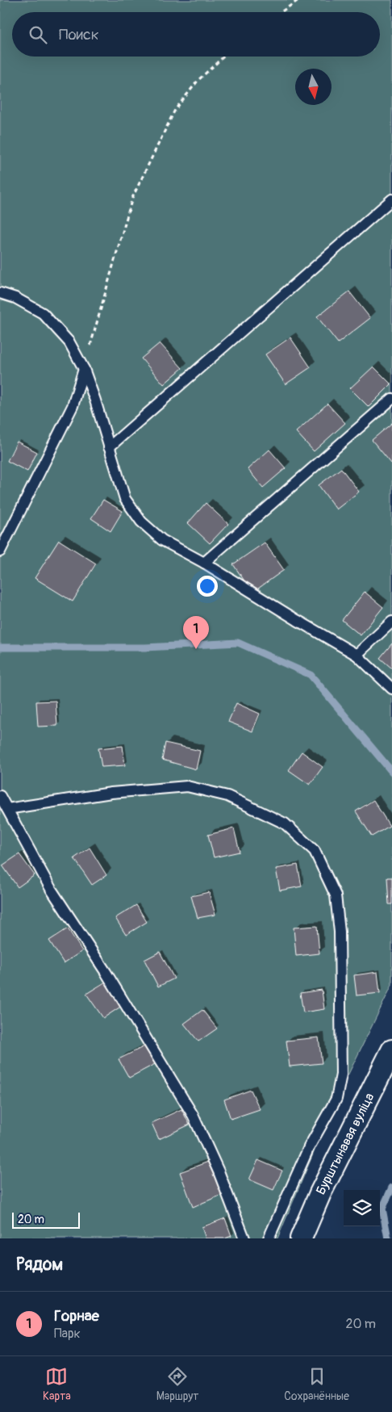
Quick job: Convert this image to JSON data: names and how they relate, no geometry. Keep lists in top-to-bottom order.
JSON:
{
  "streets": {
    "street": ["Бурштынавая вуліца"]
  },
  "scale_bar": "20 m",
  "north": "bottom",
  "page": {
    "search": "Поиск",
    "pins": "1",
    "scale": "20 m",
    "heading": "Рядом",
    "list": [
      {
        "mark": "1",
        "name": "Горнае",
        "note": "Парк",
        "value": "20 m"
      }
    ],
    "nav": ["Карта", "Маршрут", "Сохранённые"]
  }
}
